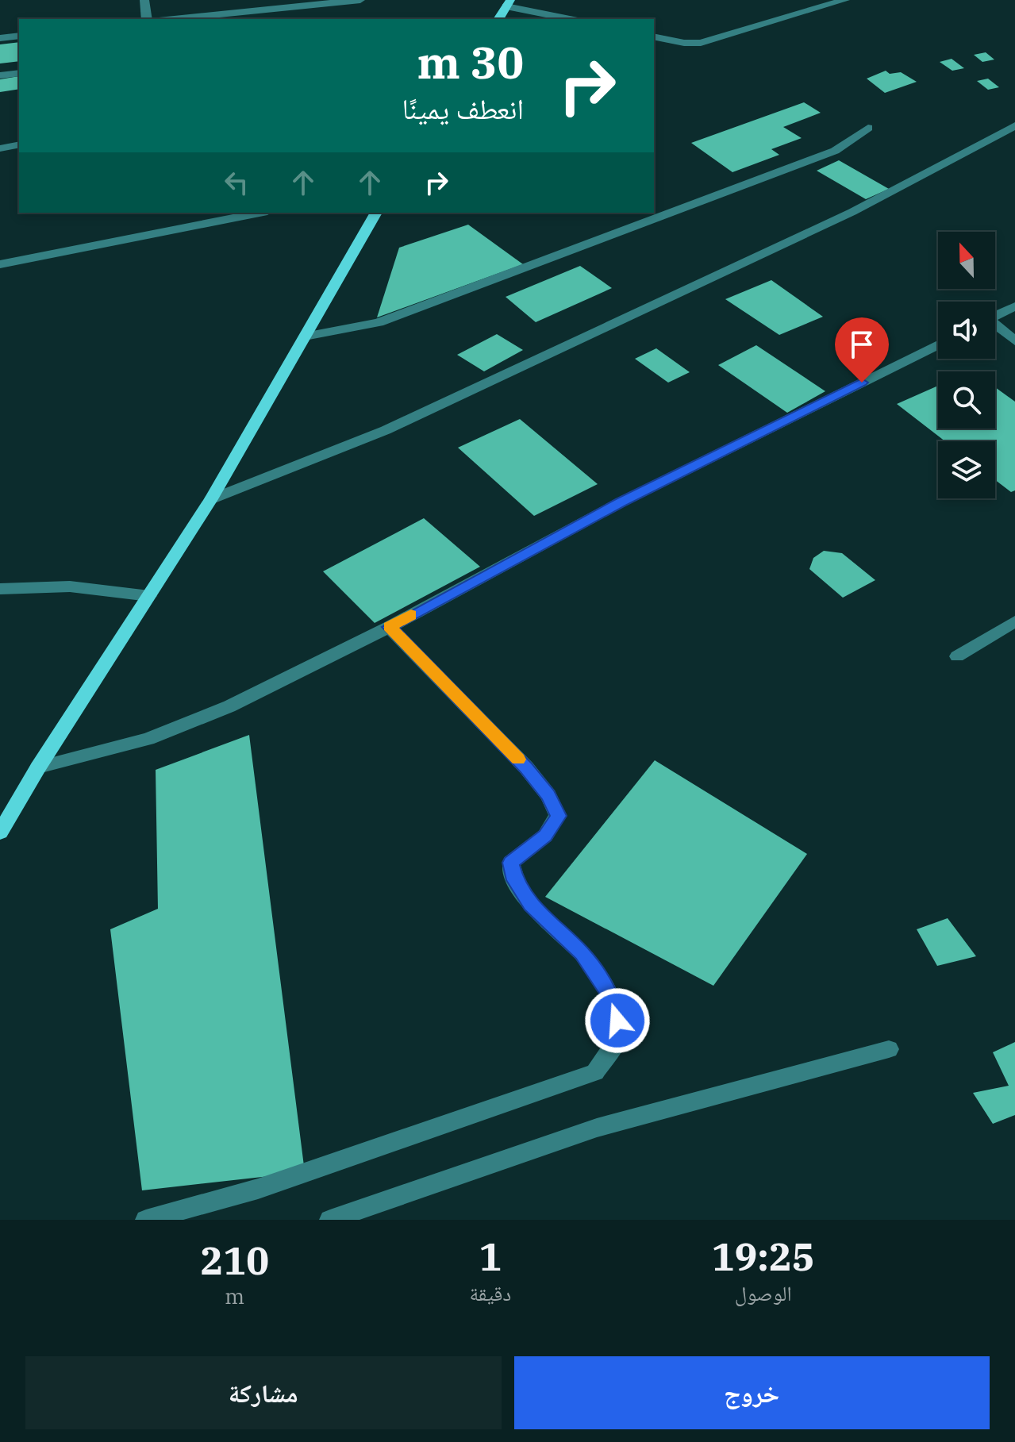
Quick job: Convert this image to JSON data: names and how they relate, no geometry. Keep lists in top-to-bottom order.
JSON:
{
  "north": "top",
  "page": {
    "turn": ["30 m", "انعطف يمينًا"],
    "eta": [
      "19:25",
      "الوصول",
      "1",
      "دقيقة",
      "210",
      "m"
    ],
    "buttons": ["خروج", "مشاركة"]
  }
}
